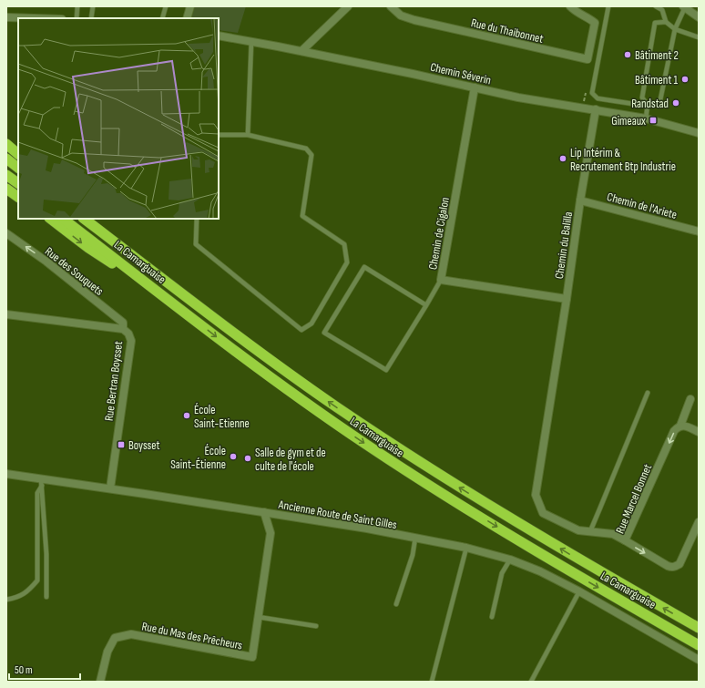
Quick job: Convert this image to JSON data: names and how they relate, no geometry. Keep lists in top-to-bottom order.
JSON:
{
  "streets": {
    "highway": ["La Camarguaise"],
    "street": [
      "Rue du Thaibonnet",
      "Chemin Séverin",
      "Chemin de l'Ariete",
      "Chemin de Cigalon",
      "Chemin du Balilla",
      "Rue des Souquets",
      "Rue Bertran Boysset",
      "Rue Marcel Bonnet",
      "Ancienne Route de Saint Gilles",
      "Rue du Mas des Prêcheurs"
    ]
  },
  "crossings": [
    ["Chemin Séverin", "Chemin de Cigalon"],
    ["Chemin Séverin", "Chemin du Balilla"],
    ["Chemin de l'Ariete", "Chemin du Balilla"],
    ["Chemin de Cigalon", "Chemin du Balilla"],
    ["Chemin du Balilla", "Rue Marcel Bonnet"],
    ["Rue des Souquets", "Rue Bertran Boysset"],
    ["Rue Bertran Boysset", "Ancienne Route de Saint Gilles"],
    ["Ancienne Route de Saint Gilles", "Rue du Mas des Prêcheurs"]
  ],
  "one_way": ["Rue des Souquets"],
  "places": {
    "other": [
      "Bâtiment 2",
      "Bâtiment 1",
      "Randstad",
      "Lip Intérim & Recrutement Btp Industrie",
      "École Saint-Etienne",
      "École Saint-Étienne",
      "Salle de gym et de culte de l'école"
    ],
    "transit": ["Gimeaux", "Boysset"]
  },
  "scale_bar": "50 m"
}
